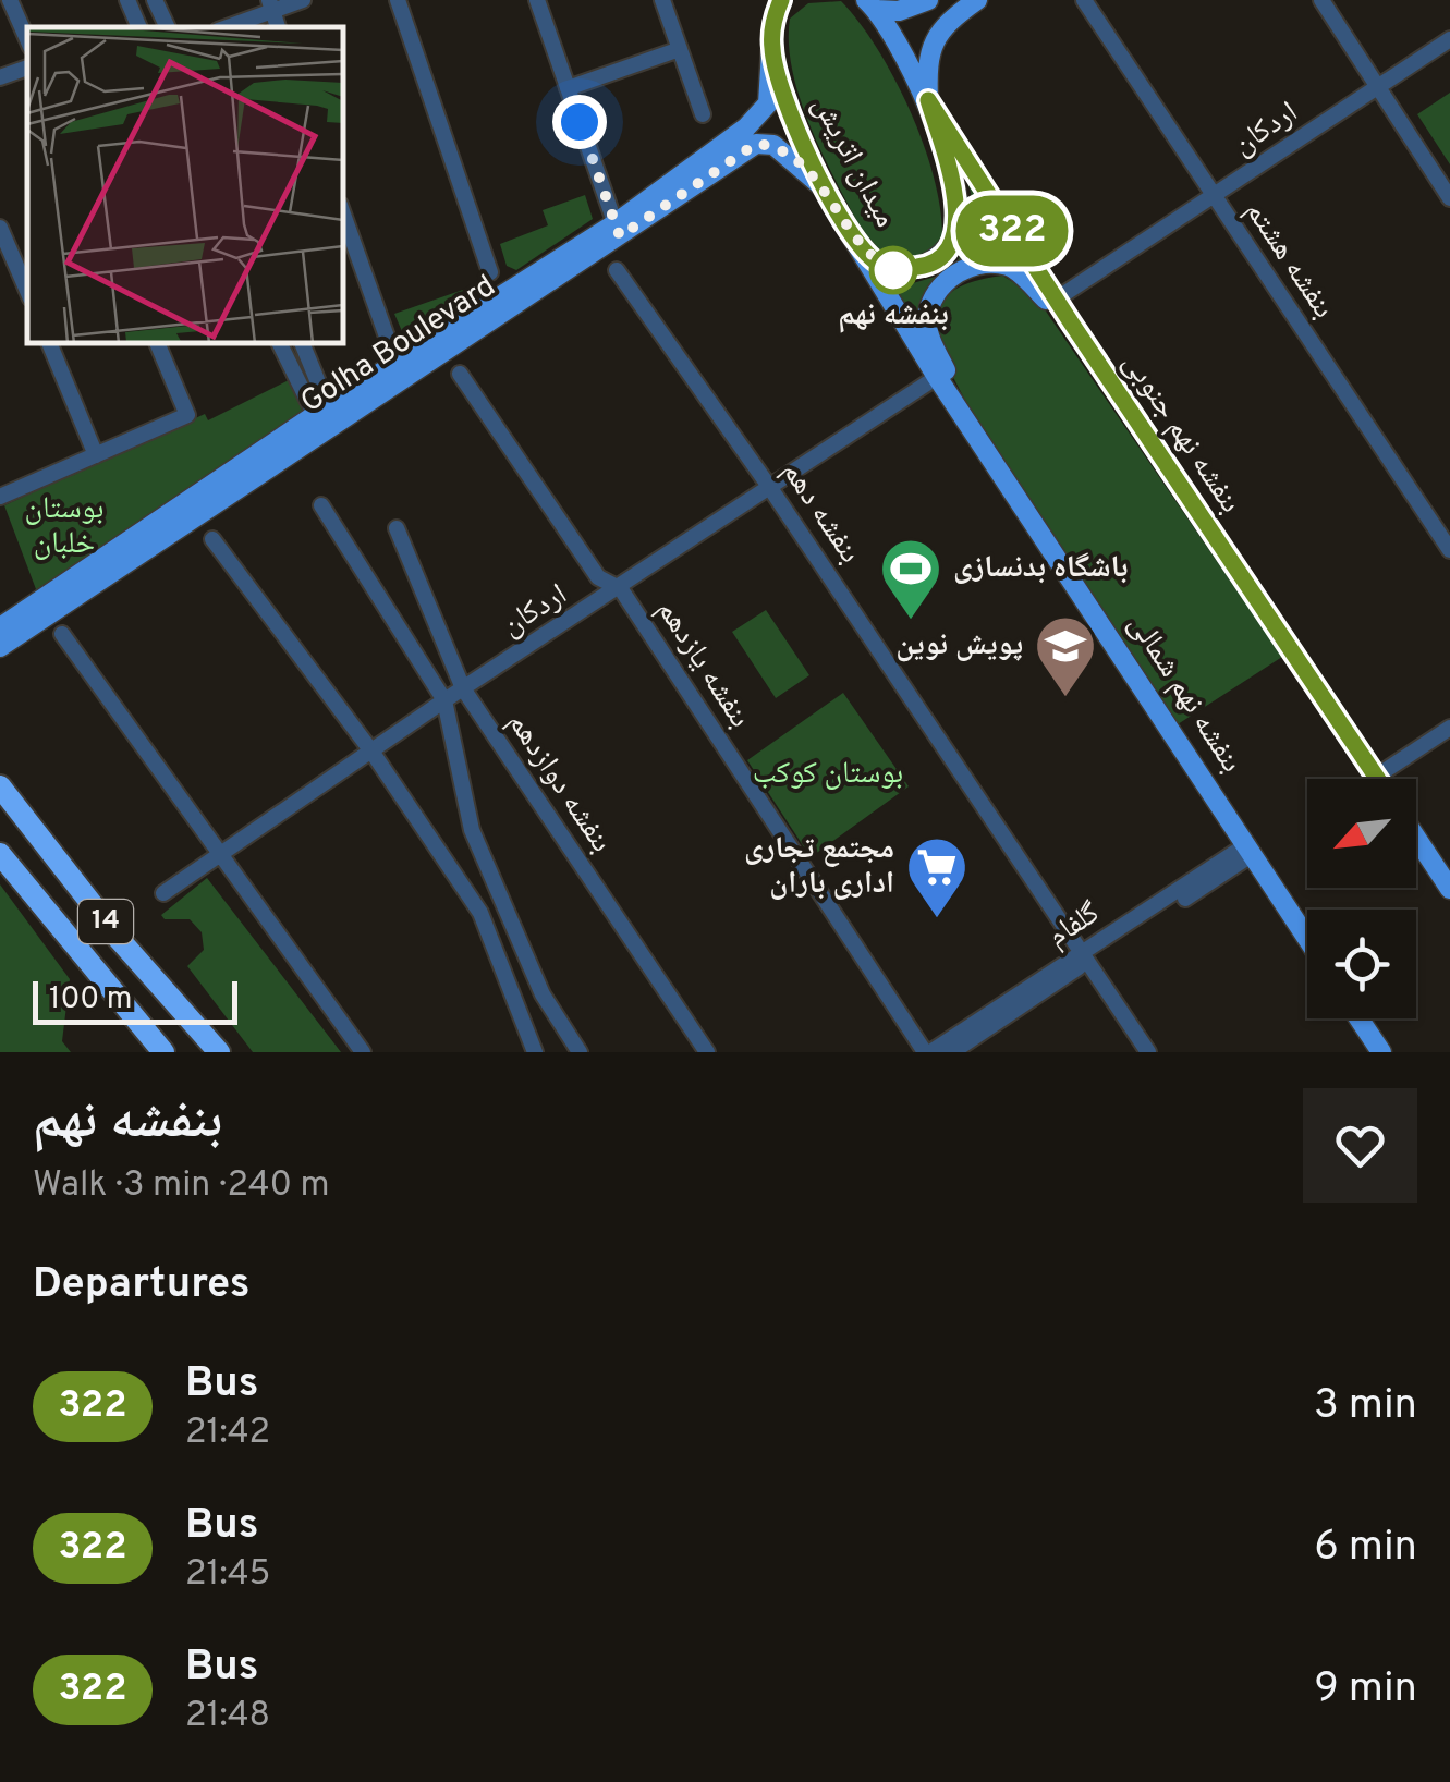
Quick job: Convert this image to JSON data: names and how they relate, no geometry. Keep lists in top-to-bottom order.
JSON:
{
  "streets": {
    "highway": ["14"],
    "main road": [
      "میدان اتریش",
      "Golha Boulevard",
      "بنفشه نهم جنوبی",
      "بنفشه نهم شمالی"
    ],
    "street": [
      "اردکان",
      "بنفشه هشتم",
      "بنفشه دهم",
      "بنفشه یازدهم",
      "بنفشه دوازدهم",
      "گلفام"
    ]
  },
  "crossings": [
    ["اردکان", "بنفشه هشتم"],
    ["اردکان", "بنفشه نهم جنوبی"],
    ["اردکان", "بنفشه دهم"],
    ["اردکان", "بنفشه یازدهم"],
    ["اردکان", "بنفشه نهم شمالی"],
    ["اردکان", "بنفشه دوازدهم"],
    ["میدان اتریش", "Golha Boulevard"],
    ["میدان اتریش", "بنفشه نهم جنوبی"],
    ["میدان اتریش", "بنفشه نهم شمالی"],
    ["بنفشه دهم", "گلفام"],
    ["بنفشه یازدهم", "گلفام"],
    ["بنفشه نهم شمالی", "گلفام"]
  ],
  "parks": ["بوستان خلبان", "بوستان کوکب"],
  "places": {
    "other": ["بنفشه نهم"],
    "sports": ["باشگاه بدنسازی"],
    "school or university": ["پویش نوین"],
    "supermarket": ["مجتمع تجاری اداری باران"]
  },
  "lines": ["bus line 322"],
  "scale_bar": "100 m",
  "north": "bottom left",
  "page": {
    "on_map": "322",
    "scale": "100 m",
    "heading": [
      ["بنفشه نهم", "Walk · 3 min · 240 m"],
      "Departures"
    ],
    "list": [
      {
        "mark": "322",
        "name": "Bus",
        "note": "21:42",
        "value": "3 min"
      },
      {
        "mark": "322",
        "name": "Bus",
        "note": "21:45",
        "value": "6 min"
      },
      {
        "mark": "322",
        "name": "Bus",
        "note": "21:48",
        "value": "9 min"
      }
    ]
  }
}
